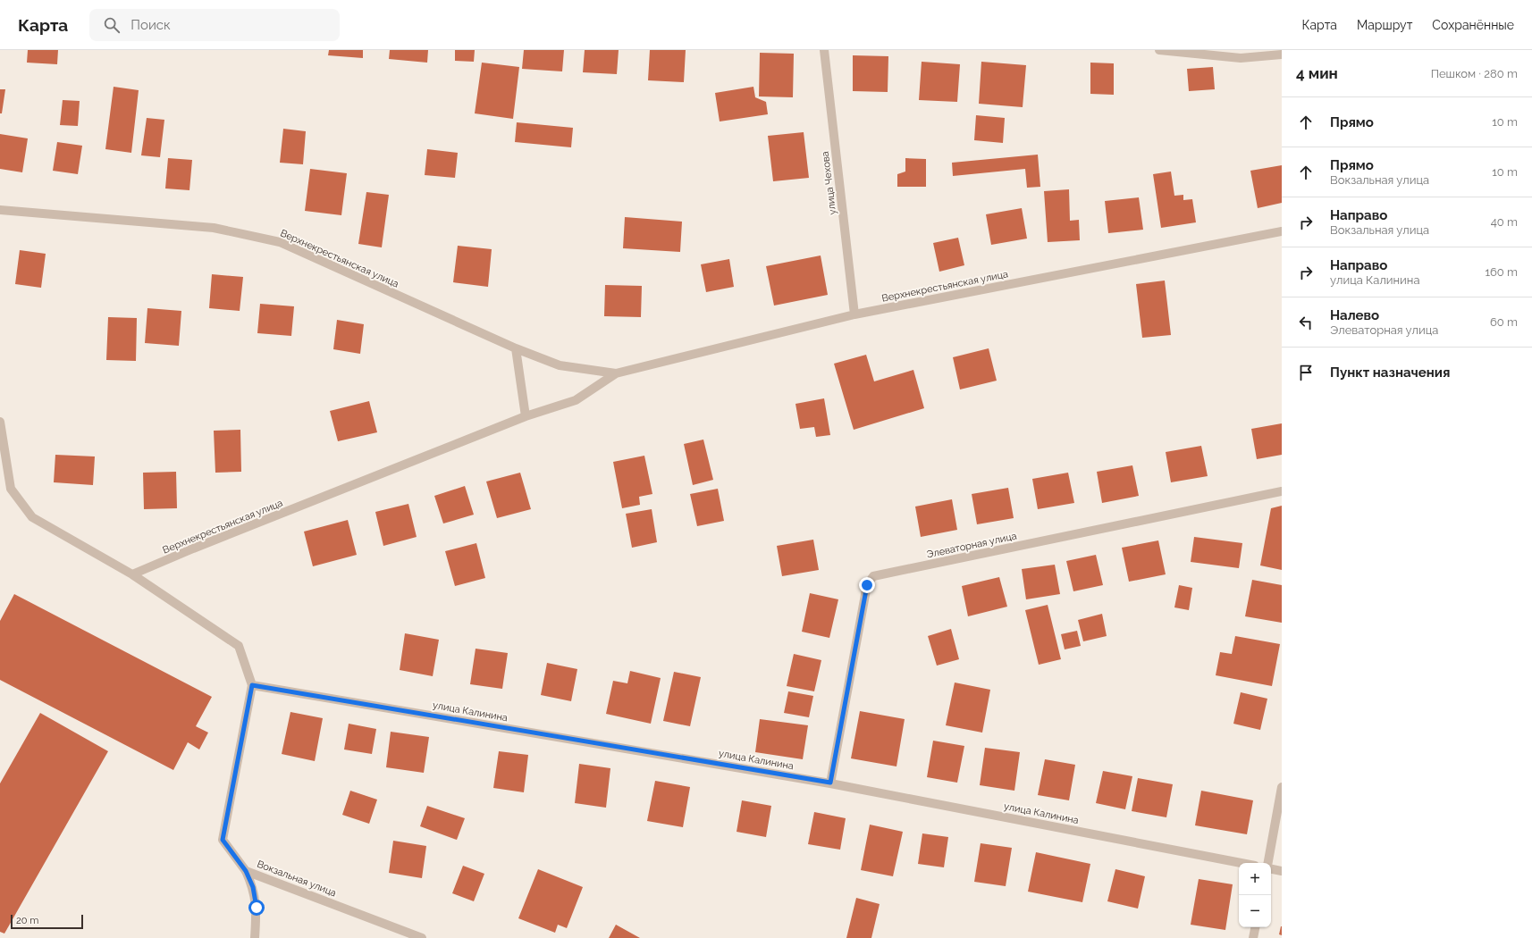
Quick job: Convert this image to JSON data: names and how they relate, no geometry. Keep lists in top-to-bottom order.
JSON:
{
  "streets": {
    "street": [
      "улица Чехова",
      "Верхнекрестьянская улица",
      "Элеваторная улица",
      "улица Калинина",
      "Вокзальная улица"
    ]
  },
  "crossings": [
    ["улица Чехова", "Верхнекрестьянская улица"],
    ["Элеваторная улица", "улица Калинина"],
    ["улица Калинина", "Вокзальная улица"]
  ],
  "scale_bar": "20 m",
  "page": {
    "header": "Карта",
    "search": "Поиск",
    "nav": ["Карта", "Маршрут", "Сохранённые"],
    "heading": ["4 мин", "Пешком · 280 m"],
    "list": [
      ["Прямо", "10 m"],
      ["Прямо", "Вокзальная улица", "10 m"],
      ["Направо", "Вокзальная улица", "40 m"],
      ["Направо", "улица Калинина", "160 m"],
      ["Налево", "Элеваторная улица", "60 m"],
      "Пункт назначения"
    ],
    "map_buttons": ["+", "−"],
    "scale": "20 m"
  }
}
